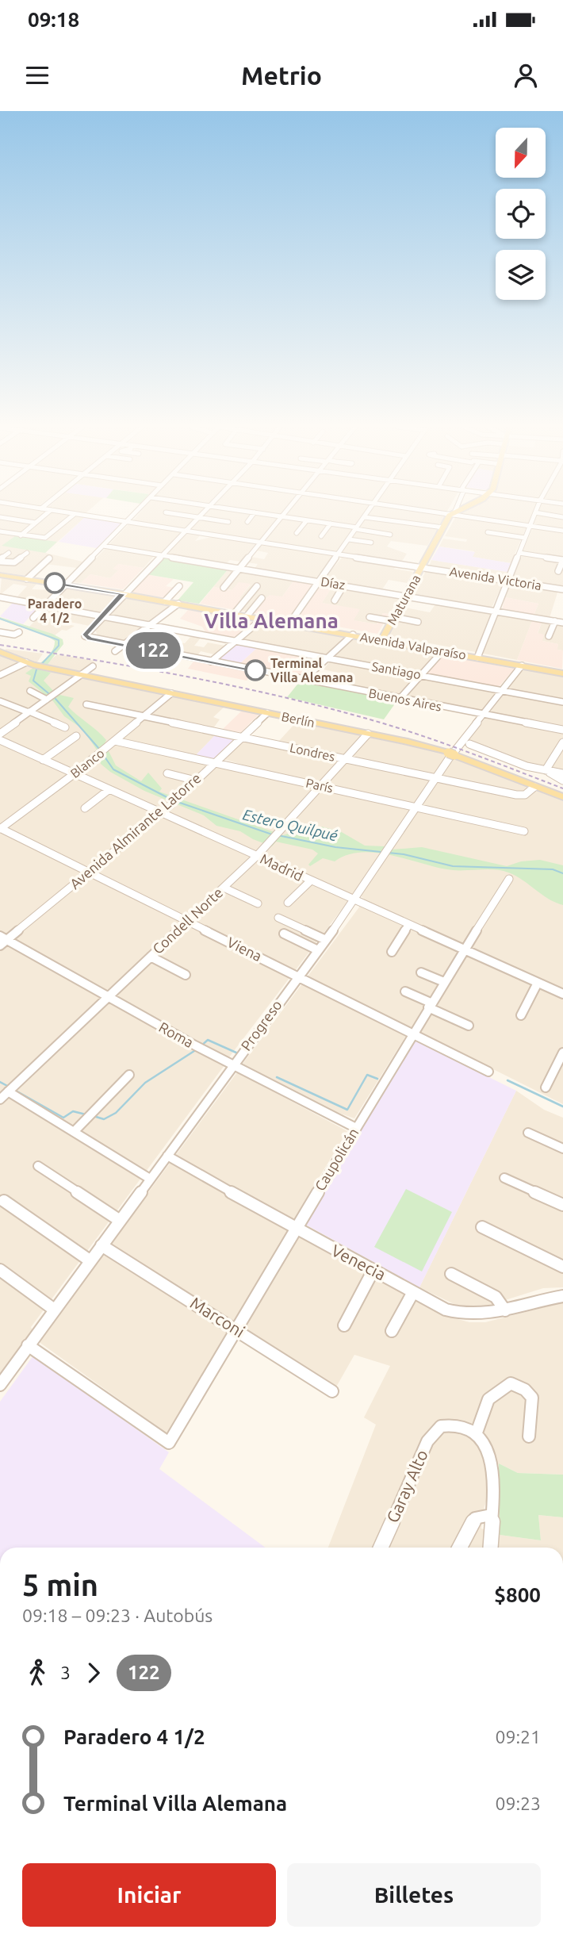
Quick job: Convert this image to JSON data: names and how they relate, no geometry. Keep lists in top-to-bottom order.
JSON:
{
  "streets": {
    "main road": ["Maturana", "Avenida Valparaíso", "Berlín"],
    "street": [
      "Avenida Victoria",
      "Díaz",
      "Santiago",
      "Buenos Aires",
      "Londres",
      "Blanco",
      "París",
      "Avenida Almirante Latorre",
      "Madrid",
      "Condell Norte",
      "Viena",
      "Progreso",
      "Roma",
      "Caupolicán",
      "Venecia",
      "Marconi",
      "Garay Alto"
    ]
  },
  "crossings": [
    ["Avenida Victoria", "Maturana"],
    ["Díaz", "Maturana"],
    ["Maturana", "Avenida Valparaíso"],
    ["Avenida Valparaíso", "Progreso"],
    ["Santiago", "Buenos Aires"],
    ["Santiago", "Progreso"],
    ["Buenos Aires", "Progreso"],
    ["Berlín", "Londres"],
    ["Berlín", "Blanco"],
    ["Berlín", "Avenida Almirante Latorre"],
    ["Berlín", "Condell Norte"],
    ["Londres", "Blanco"],
    ["Londres", "Avenida Almirante Latorre"],
    ["Londres", "Condell Norte"],
    ["Londres", "Progreso"],
    ["Blanco", "París"],
    ["Blanco", "Madrid"],
    ["Blanco", "Viena"],
    ["París", "Avenida Almirante Latorre"],
    ["París", "Condell Norte"],
    ["París", "Progreso"],
    ["Avenida Almirante Latorre", "Madrid"],
    ["Avenida Almirante Latorre", "Viena"],
    ["Avenida Almirante Latorre", "Roma"],
    ["Madrid", "Condell Norte"],
    ["Madrid", "Progreso"],
    ["Madrid", "Caupolicán"],
    ["Condell Norte", "Viena"],
    ["Condell Norte", "Roma"],
    ["Viena", "Progreso"],
    ["Viena", "Caupolicán"],
    ["Progreso", "Roma"],
    ["Progreso", "Caupolicán"],
    ["Progreso", "Venecia"],
    ["Progreso", "Marconi"],
    ["Roma", "Caupolicán"],
    ["Caupolicán", "Venecia"],
    ["Caupolicán", "Marconi"]
  ],
  "districts": ["Villa Alemana"],
  "water": ["Estero Quilpué"],
  "places": ["Paradero 4 1/2", "Terminal Villa Alemana"],
  "lines": ["bus line 122"],
  "north": "bottom",
  "page": {
    "status": "09:18",
    "header": "Metrio",
    "on_map": "122",
    "heading": ["5 min", "09:18 – 09:23 · Autobús", "$800"],
    "legs": ["3", "122"],
    "list": [
      {
        "name": "Paradero 4 1/2",
        "value": "09:21"
      },
      {
        "name": "Terminal Villa Alemana",
        "value": "09:23"
      }
    ],
    "buttons": ["Iniciar", "Billetes"]
  }
}
